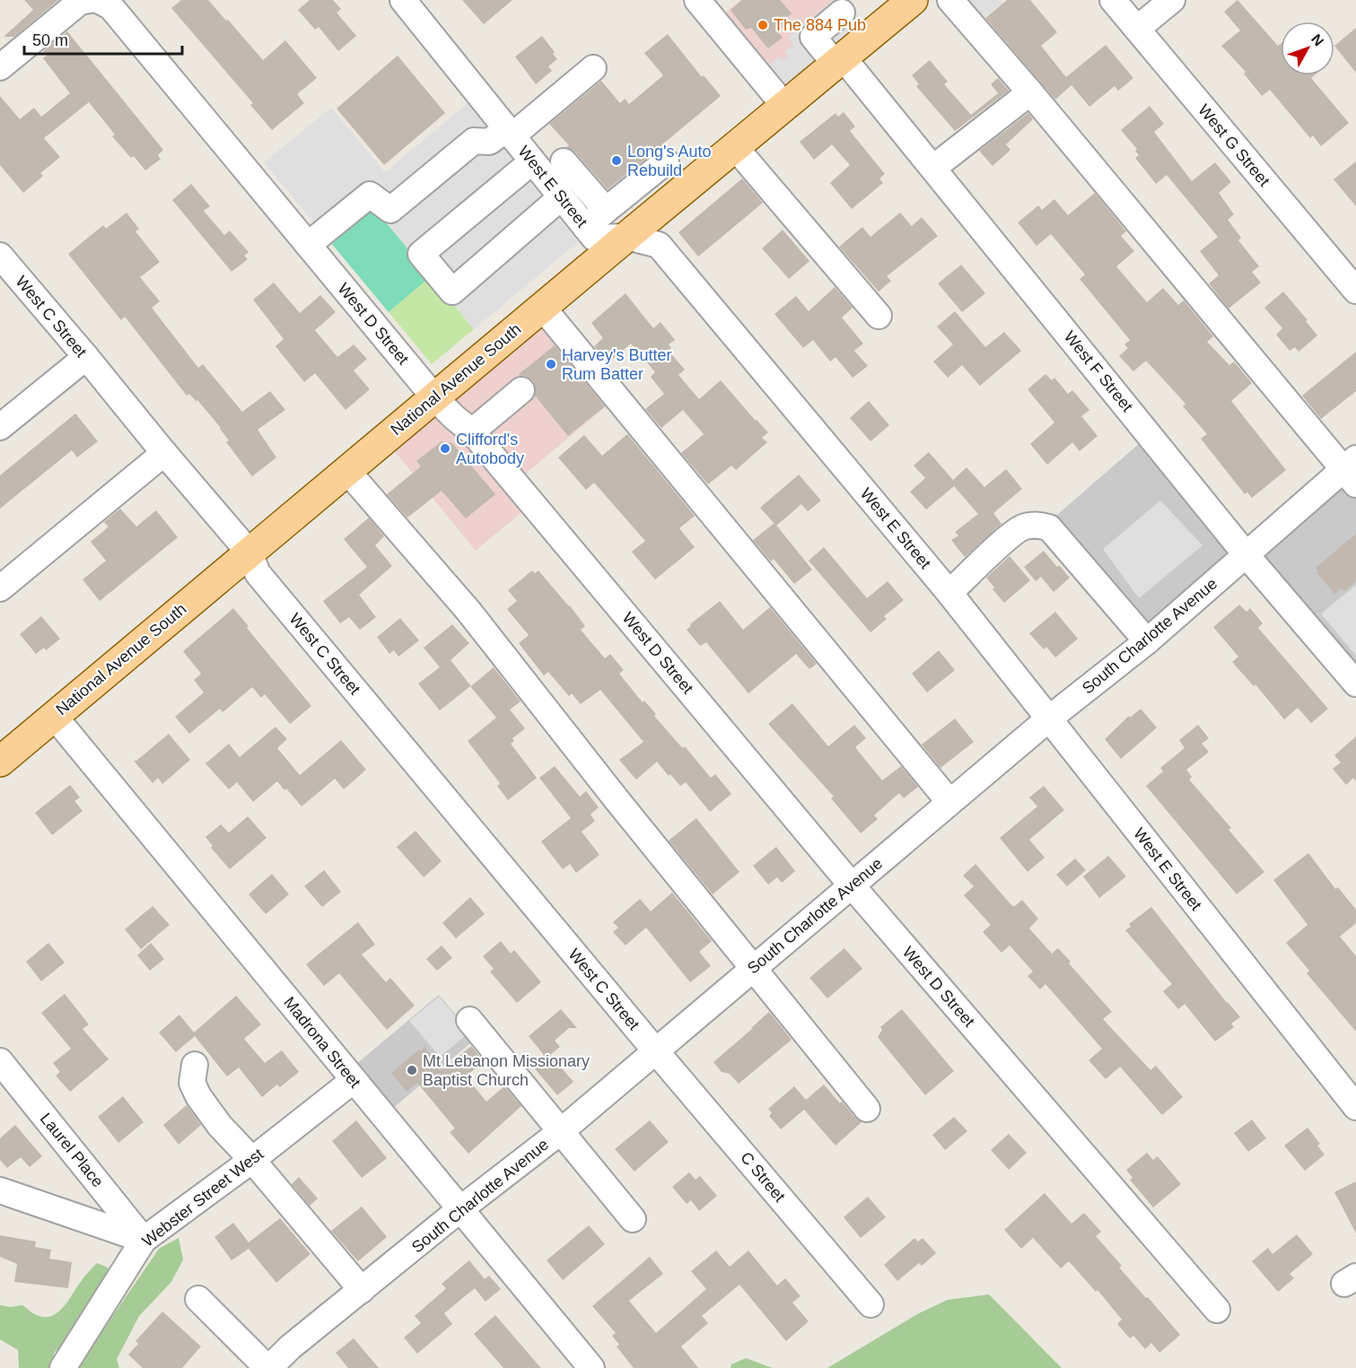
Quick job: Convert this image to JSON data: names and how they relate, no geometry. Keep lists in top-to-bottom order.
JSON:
{
  "streets": {
    "main road": ["National Avenue South"],
    "street": [
      "West G Street",
      "West E Street",
      "West C Street",
      "West D Street",
      "West F Street",
      "South Charlotte Avenue",
      "Madrona Street",
      "Laurel Place",
      "C Street",
      "Webster Street West"
    ]
  },
  "crossings": [
    ["West E Street", "National Avenue South"],
    ["West E Street", "South Charlotte Avenue"],
    ["West C Street", "National Avenue South"],
    ["West C Street", "South Charlotte Avenue"],
    ["West C Street", "C Street"],
    ["West D Street", "National Avenue South"],
    ["West D Street", "South Charlotte Avenue"],
    ["West F Street", "National Avenue South"],
    ["West F Street", "South Charlotte Avenue"],
    ["National Avenue South", "Madrona Street"],
    ["South Charlotte Avenue", "Madrona Street"],
    ["South Charlotte Avenue", "C Street"],
    ["Madrona Street", "Webster Street West"],
    ["Laurel Place", "Webster Street West"]
  ],
  "places": [
    "The 884 Pub",
    "Long's Auto Rebuild",
    "Harvey's Butter Rum Batter",
    "Clifford's Autobody",
    "Mt Lebanon Missionary Baptist Church"
  ],
  "scale_bar": "50 m",
  "north": "top right"
}
